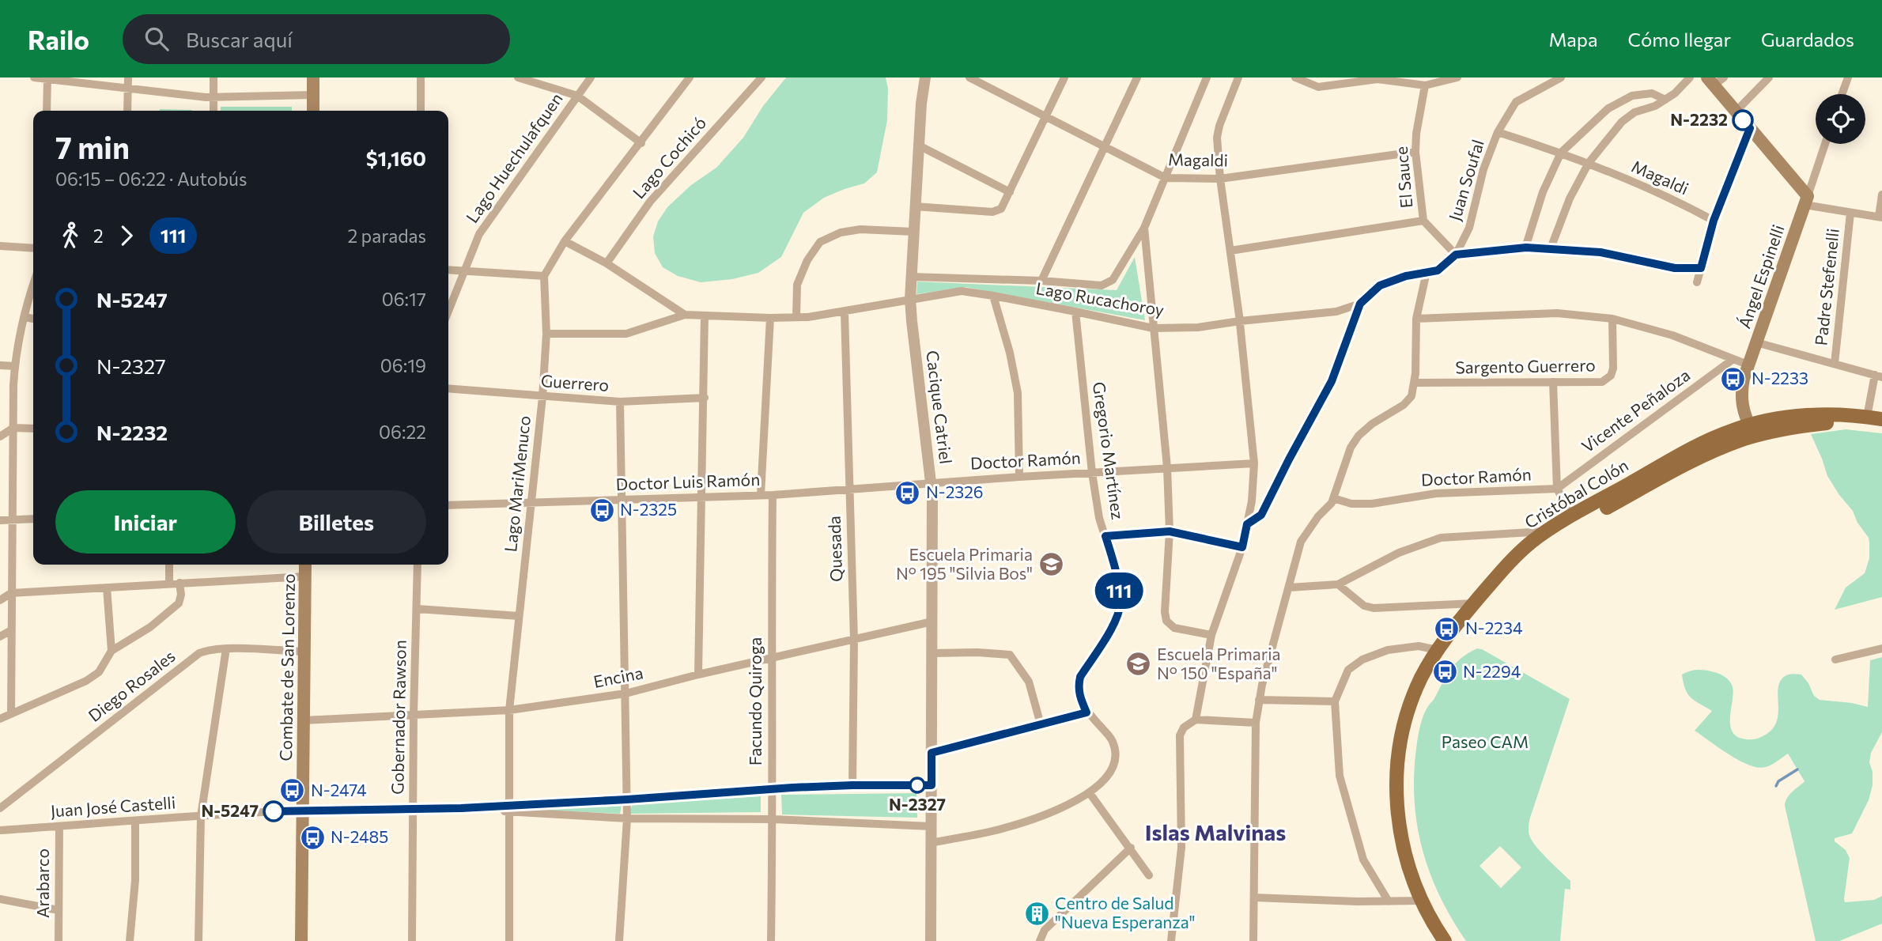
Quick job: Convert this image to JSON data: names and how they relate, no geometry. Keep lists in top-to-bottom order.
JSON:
{
  "streets": {
    "main road": ["Ángel Espinelli", "Cristóbal Colón", "Combate de San Lorenzo"],
    "street": [
      "Lago Huechulafquen",
      "Lago Cochicó",
      "Magaldi",
      "El Sauce",
      "Juan Soufal",
      "Padre Stefenelli",
      "Lago Rucachoroy",
      "Sargento Guerrero",
      "Guerrero",
      "Cacique Catriel",
      "Vicente Peñaloza",
      "Gregorio Martínez",
      "Doctor Ramón",
      "Doctor Luis Ramón",
      "Lago MariMenuco",
      "Quesada",
      "Encina",
      "Diego Rosales",
      "Facundo Quiroga",
      "Gobernador Rawson",
      "Juan José Castelli",
      "Arabarco"
    ]
  },
  "crossings": [
    ["Magaldi", "El Sauce"],
    ["Magaldi", "Juan Soufal"],
    ["El Sauce", "Juan Soufal"],
    ["El Sauce", "Lago Rucachoroy"],
    ["Juan Soufal", "Lago Rucachoroy"],
    ["Ángel Espinelli", "Cristóbal Colón"],
    ["Lago Rucachoroy", "Cacique Catriel"],
    ["Lago Rucachoroy", "Gregorio Martínez"],
    ["Lago Rucachoroy", "Quesada"],
    ["Guerrero", "Lago MariMenuco"],
    ["Cacique Catriel", "Doctor Ramón"],
    ["Cacique Catriel", "Doctor Luis Ramón"],
    ["Cacique Catriel", "Encina"],
    ["Cacique Catriel", "Juan José Castelli"],
    ["Vicente Peñaloza", "Doctor Ramón"],
    ["Gregorio Martínez", "Doctor Ramón"],
    ["Doctor Ramón", "Doctor Luis Ramón"],
    ["Doctor Luis Ramón", "Lago MariMenuco"],
    ["Doctor Luis Ramón", "Quesada"],
    ["Doctor Luis Ramón", "Facundo Quiroga"],
    ["Lago MariMenuco", "Encina"],
    ["Lago MariMenuco", "Juan José Castelli"],
    ["Quesada", "Encina"],
    ["Quesada", "Juan José Castelli"],
    ["Combate de San Lorenzo", "Encina"],
    ["Combate de San Lorenzo", "Diego Rosales"],
    ["Combate de San Lorenzo", "Juan José Castelli"],
    ["Encina", "Facundo Quiroga"],
    ["Encina", "Gobernador Rawson"],
    ["Facundo Quiroga", "Juan José Castelli"],
    ["Gobernador Rawson", "Juan José Castelli"],
    ["Juan José Castelli", "Arabarco"]
  ],
  "districts": ["Islas Malvinas"],
  "parks": ["Paseo CAM"],
  "places": {
    "other": ["N-2232", "N-2327", "N-5247"],
    "bus stop": [
      "N-2233",
      "N-2326",
      "N-2325",
      "N-2234",
      "N-2294",
      "N-2474",
      "N-2485"
    ],
    "school or university": ["Escuela Primaria N° 195 \"Silvia Bos\"", "Escuela Primaria N° 150 \"España\""],
    "building": ["Centro de Salud \"Nueva Esperanza\""]
  },
  "lines": ["bus line 111"],
  "page": {
    "header": "Railo",
    "search": "Buscar aquí",
    "nav": ["Mapa", "Cómo llegar", "Guardados"],
    "on_map": "111",
    "heading": ["7 min", "06:15 – 06:22 · Autobús", "$1,160"],
    "legs": ["2", "111", "2 paradas"],
    "list": [
      {
        "name": "N-5247",
        "value": "06:17"
      },
      {
        "name": "N-2327",
        "value": "06:19"
      },
      {
        "name": "N-2232",
        "value": "06:22"
      }
    ],
    "buttons": ["Iniciar", "Billetes"]
  }
}
